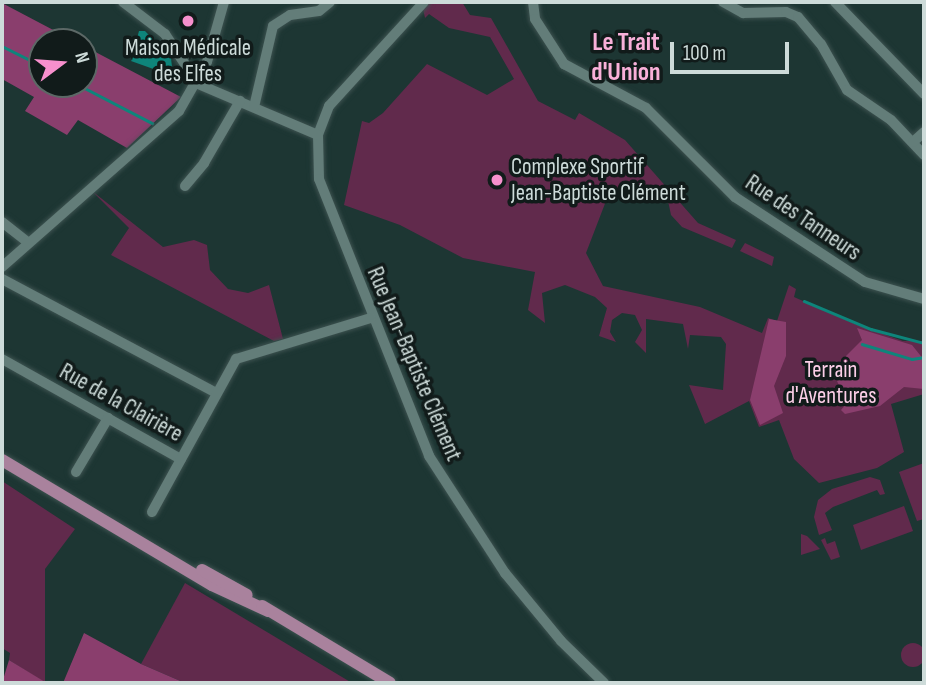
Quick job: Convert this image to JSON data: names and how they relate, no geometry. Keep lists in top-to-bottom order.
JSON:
{
  "streets": {
    "street": ["Rue des Tanneurs", "Rue Jean-Baptiste Clément", "Rue de la Clairière"]
  },
  "crossings": [
    ["Rue Jean-Baptiste Clément", "Rue de la Clairière"]
  ],
  "districts": ["Le Trait d'Union"],
  "parks": ["Terrain d'Aventures"],
  "places": ["Maison Médicale des Elfes", "Complexe Sportif Jean-Baptiste Clément"],
  "scale_bar": "100 m",
  "north": "right"
}
